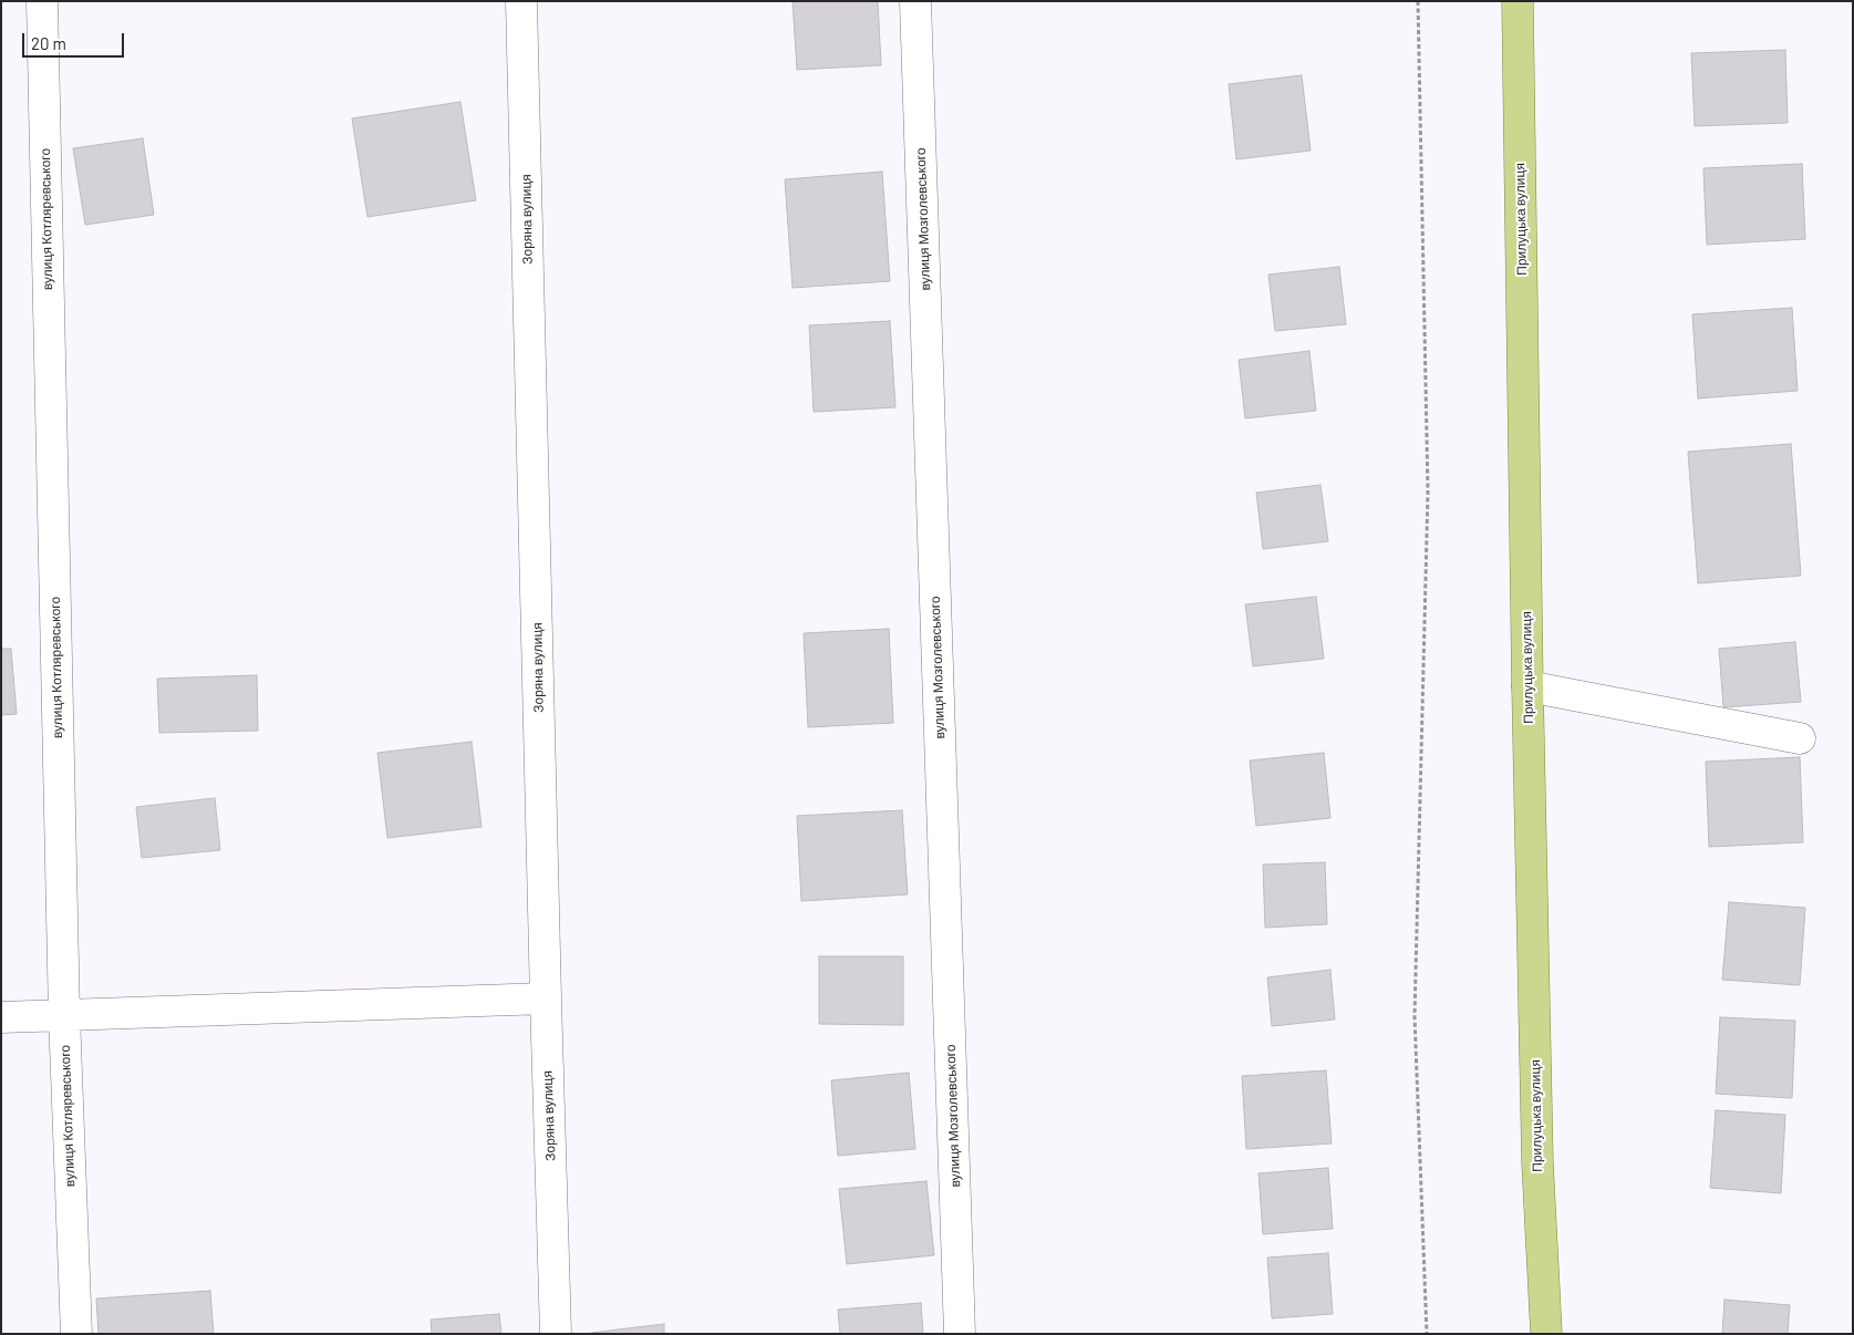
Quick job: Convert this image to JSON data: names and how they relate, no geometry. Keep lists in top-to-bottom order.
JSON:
{
  "streets": {
    "main road": ["Прилуцька вулиця"],
    "street": ["вулиця Котляревського", "Зоряна вулиця", "вулиця Мозголевського"]
  },
  "scale_bar": "20 m"
}
